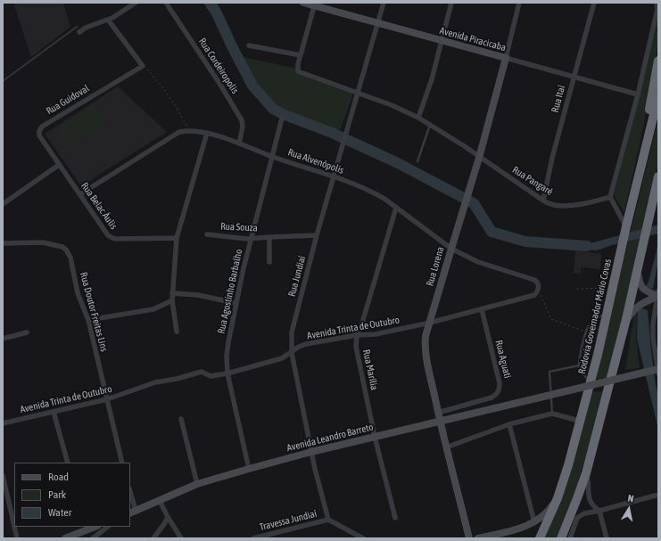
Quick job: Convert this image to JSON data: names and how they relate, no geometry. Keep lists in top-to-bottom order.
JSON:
{
  "streets": {
    "highway": ["Rodovia Governador Mário Covas"],
    "main road": ["Avenida Piracicaba", "Rua Lorena", "Avenida Leandro Barreto"],
    "street": [
      "Rua Cordeiropolis",
      "Rua Itaí",
      "Rua Guidoval",
      "Rua Alvenópolis",
      "Rua Pangaré",
      "Rua Belac Áulis",
      "Rua Souza",
      "Rua Jundiaí",
      "Rua Agostinho Barbalho",
      "Rua Doutor Freitas Lins",
      "Avenida Trinta de Outubro",
      "Rua Aguati",
      "Rua Marília",
      "Travessa Jundiaí"
    ]
  },
  "crossings": [
    ["Avenida Piracicaba", "Rua Itaí"],
    ["Avenida Piracicaba", "Rua Lorena"],
    ["Avenida Piracicaba", "Rua Jundiaí"],
    ["Rua Cordeiropolis", "Rua Alvenópolis"],
    ["Rua Itaí", "Rua Pangaré"],
    ["Rua Guidoval", "Rua Belac Áulis"],
    ["Rua Alvenópolis", "Rua Belac Áulis"],
    ["Rua Alvenópolis", "Rua Lorena"],
    ["Rua Alvenópolis", "Rua Jundiaí"],
    ["Rua Alvenópolis", "Rua Agostinho Barbalho"],
    ["Rua Alvenópolis", "Avenida Trinta de Outubro"],
    ["Rua Alvenópolis", "Rua Marília"],
    ["Rua Pangaré", "Rua Lorena"],
    ["Rua Pangaré", "Rua Jundiaí"],
    ["Rua Souza", "Rua Jundiaí"],
    ["Rua Souza", "Rua Agostinho Barbalho"],
    ["Rua Lorena", "Avenida Trinta de Outubro"],
    ["Rua Lorena", "Rua Aguati"],
    ["Rua Lorena", "Avenida Leandro Barreto"],
    ["Rua Jundiaí", "Avenida Trinta de Outubro"],
    ["Rua Jundiaí", "Avenida Leandro Barreto"],
    ["Rua Jundiaí", "Travessa Jundiaí"],
    ["Rua Agostinho Barbalho", "Avenida Trinta de Outubro"],
    ["Rua Agostinho Barbalho", "Avenida Leandro Barreto"],
    ["Rua Doutor Freitas Lins", "Avenida Trinta de Outubro"],
    ["Avenida Trinta de Outubro", "Rua Aguati"],
    ["Avenida Trinta de Outubro", "Rua Marília"],
    ["Rua Marília", "Avenida Leandro Barreto"]
  ],
  "legend": ["Road", "Park", "Water"],
  "north": "top"
}
